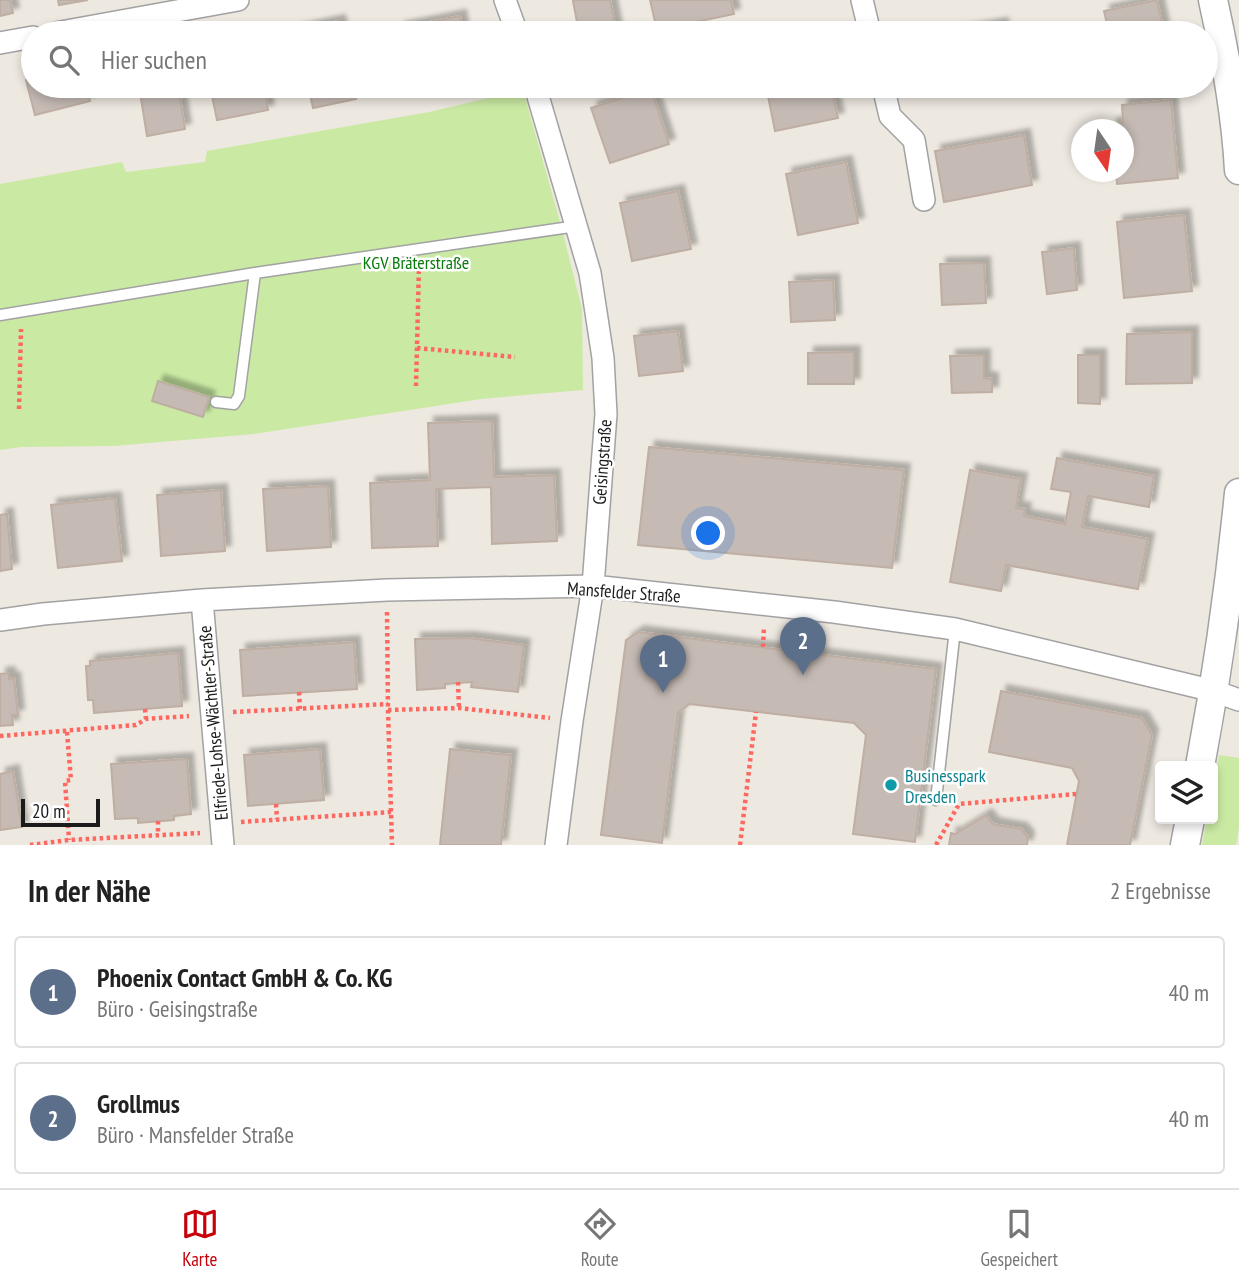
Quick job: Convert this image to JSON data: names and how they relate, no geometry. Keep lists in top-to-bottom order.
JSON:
{
  "streets": {
    "street": ["Geisingstraße", "Mansfelder Straße", "Elfriede-Lohse-Wächtler-Straße"]
  },
  "crossings": [
    ["Geisingstraße", "Mansfelder Straße"],
    ["Mansfelder Straße", "Elfriede-Lohse-Wächtler-Straße"]
  ],
  "parks": ["KGV Bräterstraße"],
  "places": ["Businesspark Dresden"],
  "scale_bar": "20 m",
  "north": "bottom",
  "page": {
    "search": "Hier suchen",
    "pins": ["2", "1"],
    "scale": "20 m",
    "heading": ["In der Nähe", "2 Ergebnisse"],
    "list": [
      {
        "mark": "1",
        "name": "Phoenix Contact GmbH & Co. KG",
        "note": "Büro · Geisingstraße",
        "value": "40 m"
      },
      {
        "mark": "2",
        "name": "Grollmus",
        "note": "Büro · Mansfelder Straße",
        "value": "40 m"
      }
    ],
    "nav": ["Karte", "Route", "Gespeichert"]
  }
}
